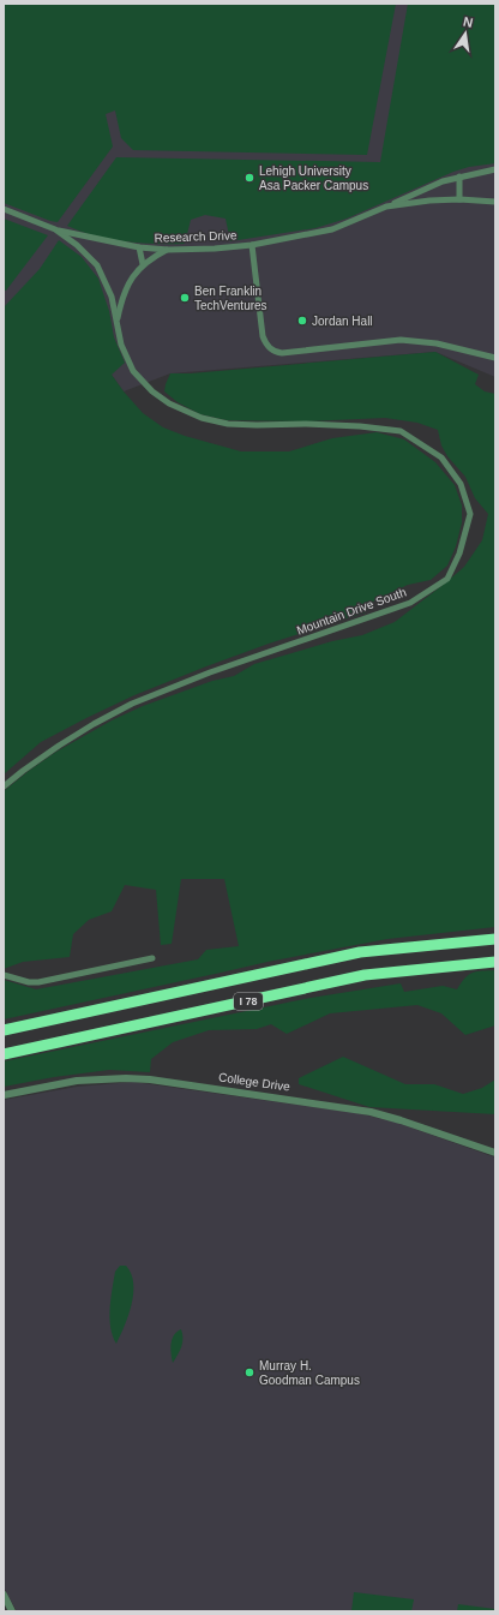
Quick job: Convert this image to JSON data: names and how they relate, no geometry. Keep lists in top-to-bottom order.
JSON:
{
  "streets": {
    "highway": ["I 78"],
    "street": ["Research Drive", "Mountain Drive South", "College Drive"]
  },
  "crossings": [
    ["Research Drive", "Mountain Drive South"]
  ],
  "places": [
    "Lehigh University Asa Packer Campus",
    "Ben Franklin TechVentures",
    "Jordan Hall",
    "Murray H. Goodman Campus"
  ],
  "north": "top"
}
